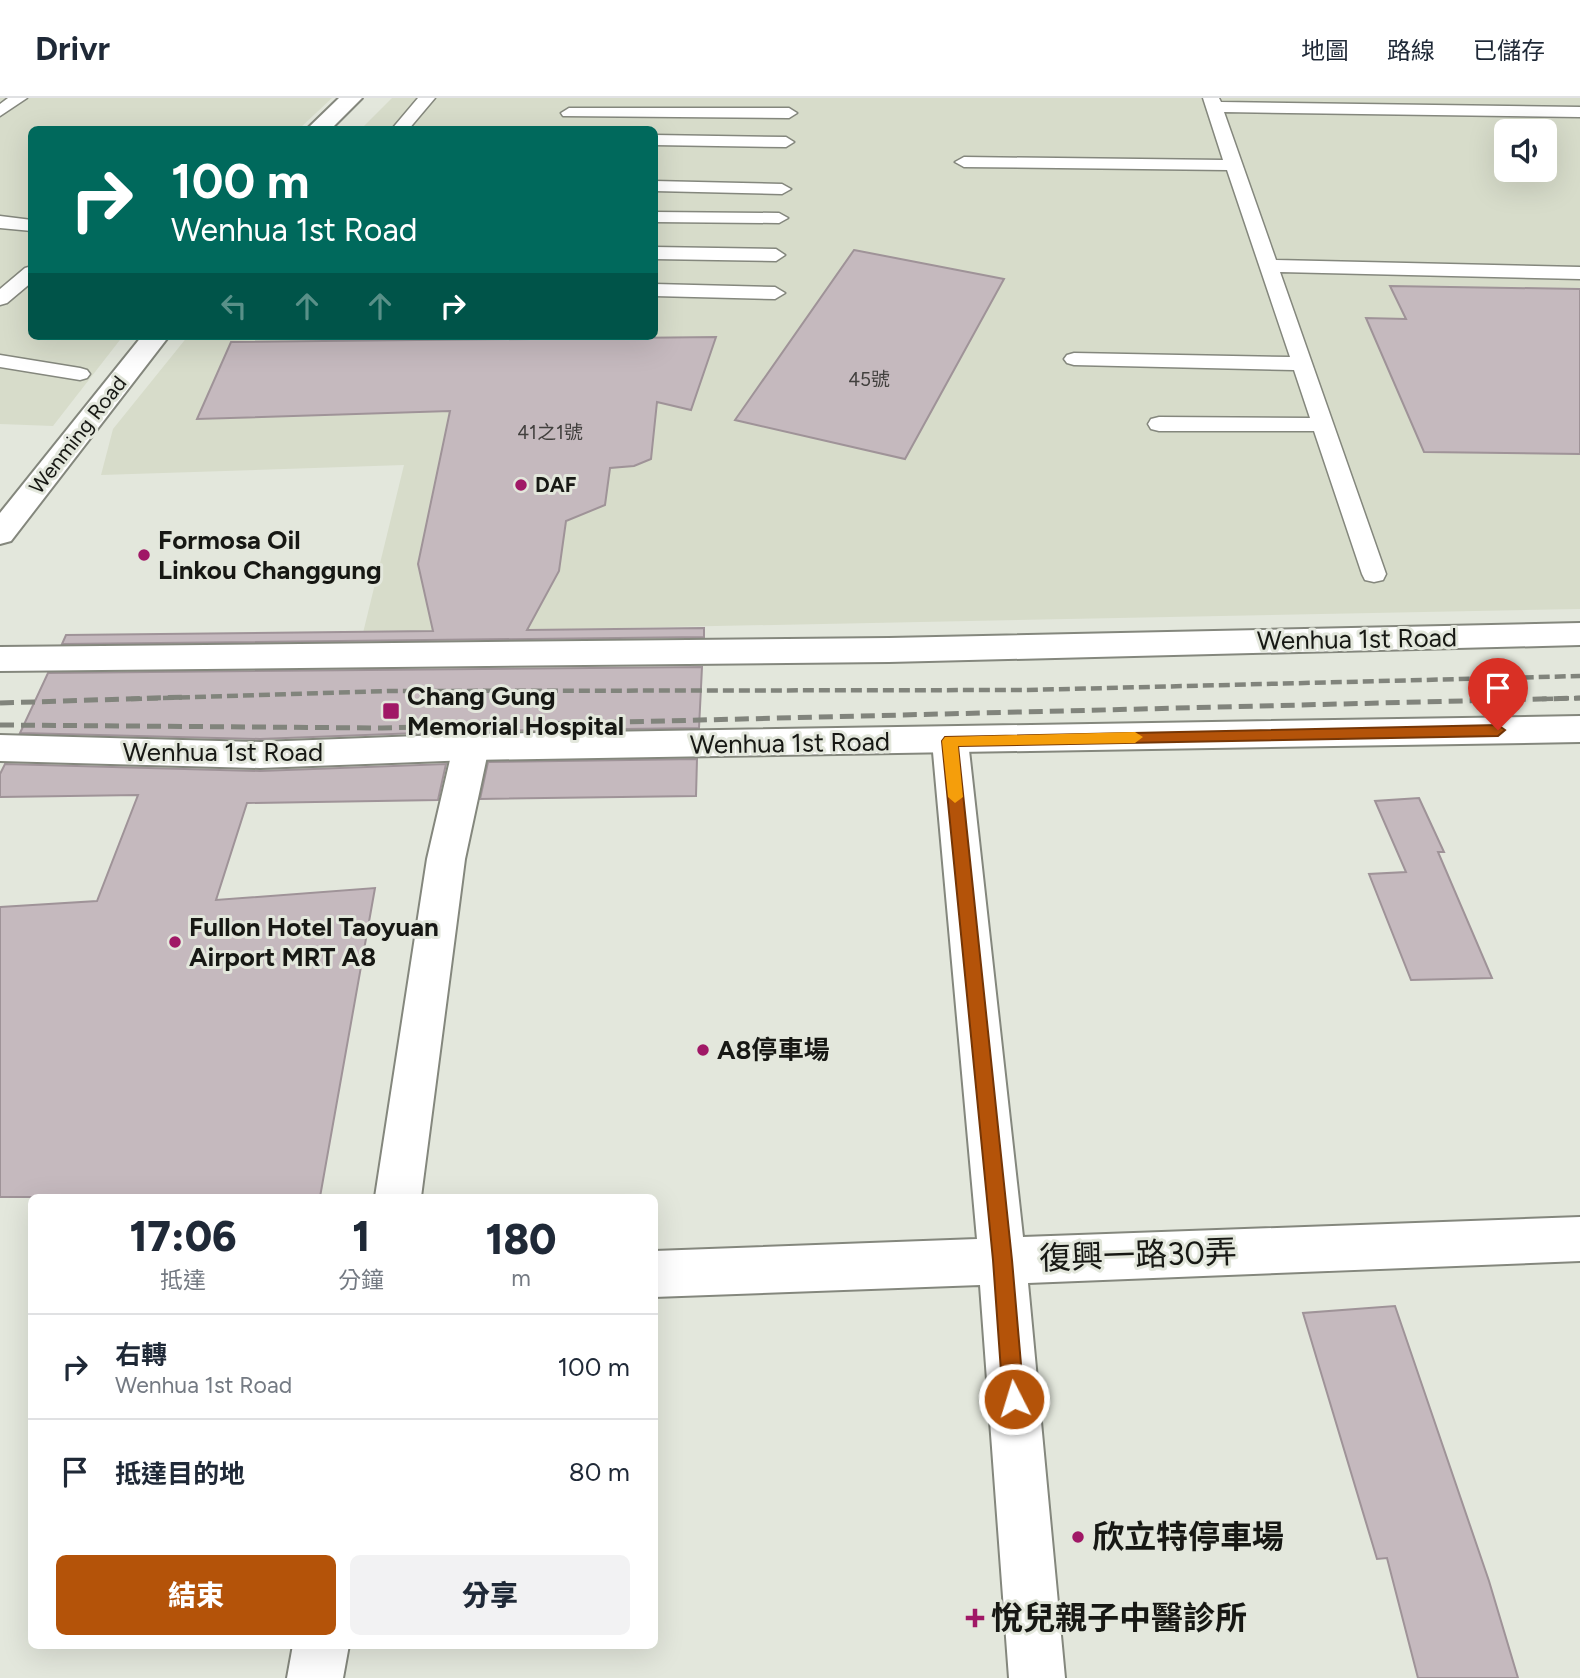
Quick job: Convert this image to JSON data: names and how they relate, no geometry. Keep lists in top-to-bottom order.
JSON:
{
  "streets": {
    "street": ["Wenming Road", "Wenhua 1st Road", "復興一路30弄"]
  },
  "places": {
    "other": [
      "DAF",
      "Formosa Oil Linkou Changgung",
      "Fullon Hotel Taoyuan Airport MRT A8",
      "A8停車場",
      "欣立特停車場"
    ],
    "transit": ["Chang Gung Memorial Hospital"],
    "health": ["悅兒親子中醫診所"]
  },
  "house_numbers": ["45號", "41之1號"],
  "page": {
    "header": "Drivr",
    "nav": ["地圖", "路線", "已儲存"],
    "turn": ["100 m", "Wenhua 1st Road"],
    "eta": [
      "17:06",
      "抵達",
      "1",
      "分鐘",
      "180",
      "m"
    ],
    "list": [
      {
        "name": "右轉",
        "note": "Wenhua 1st Road",
        "value": "100 m"
      },
      {
        "name": "抵達目的地",
        "value": "80 m"
      }
    ],
    "buttons": ["結束", "分享"]
  }
}
